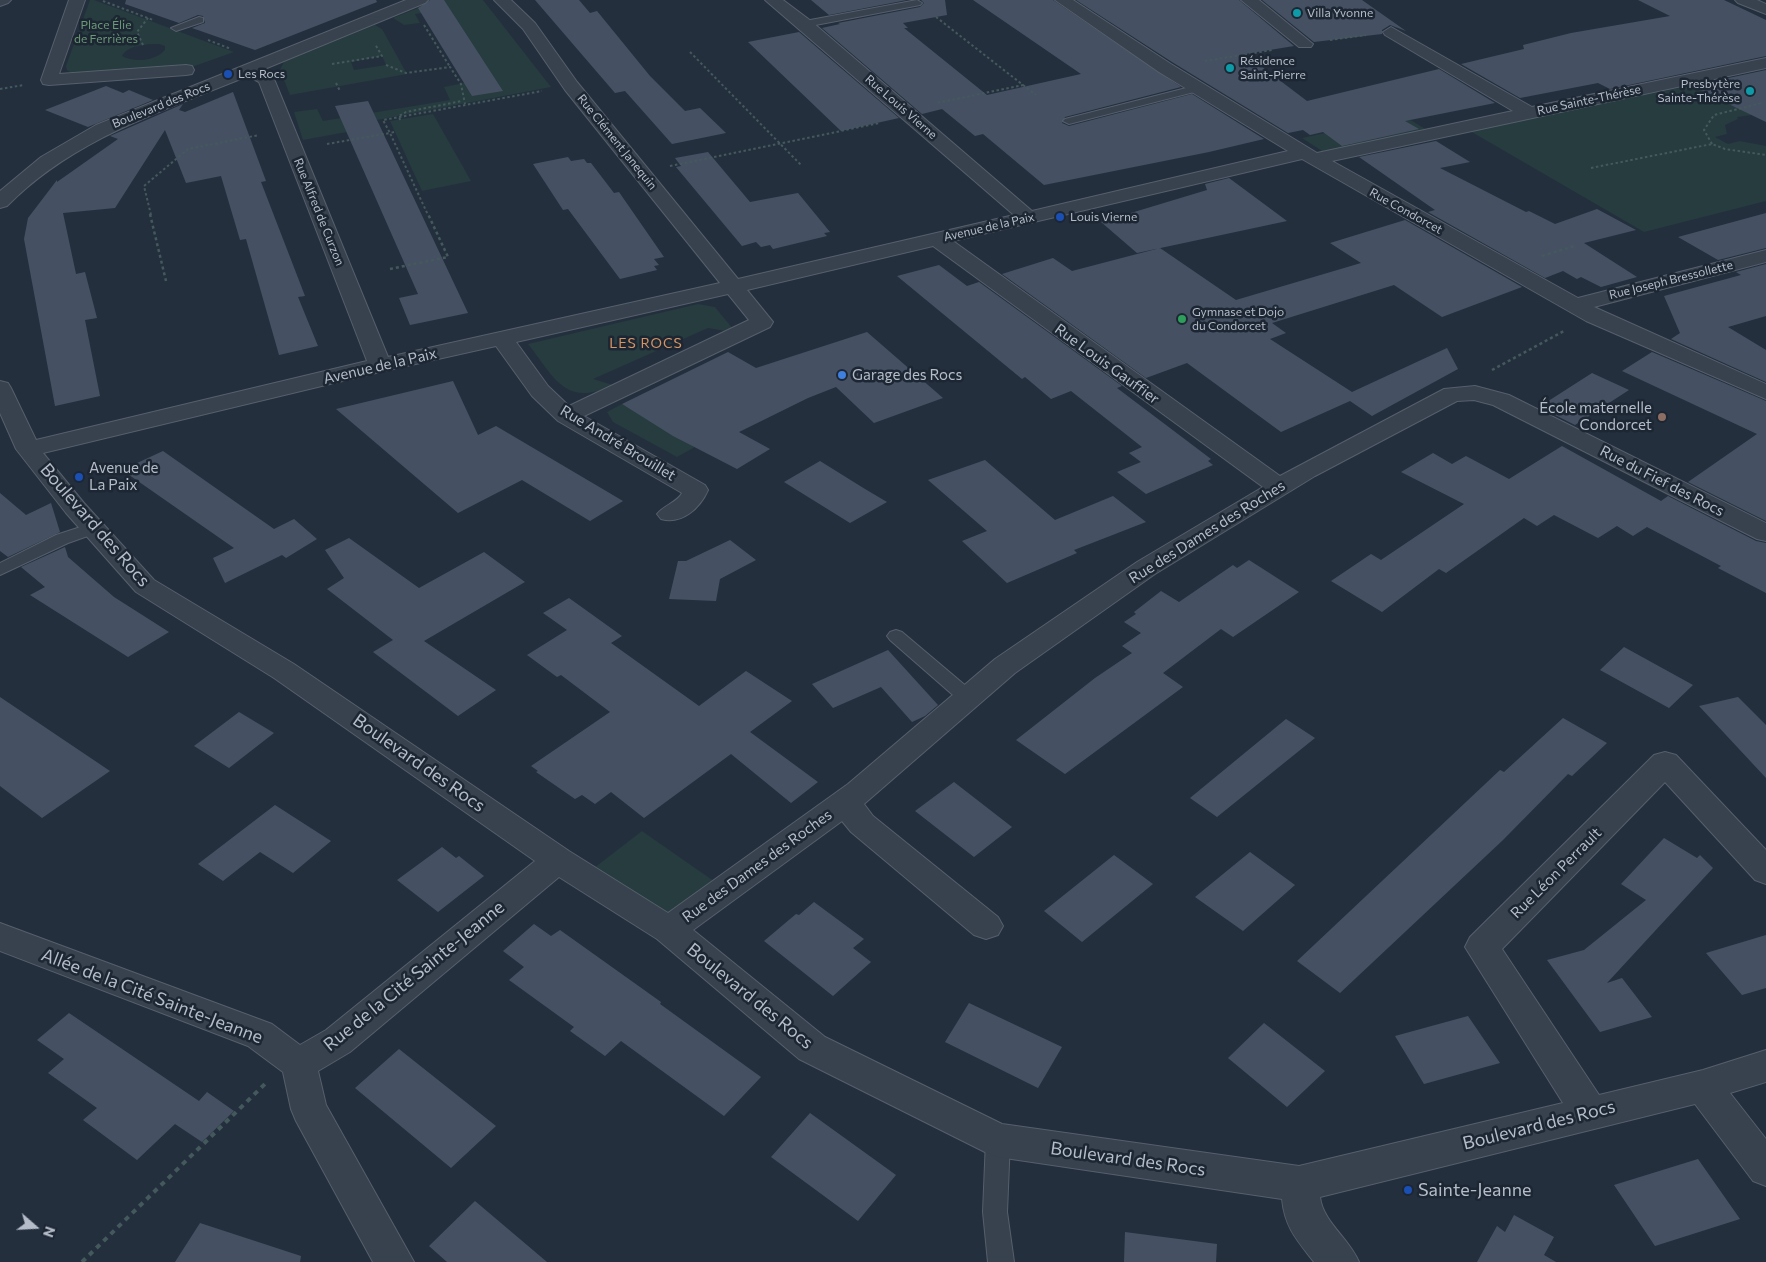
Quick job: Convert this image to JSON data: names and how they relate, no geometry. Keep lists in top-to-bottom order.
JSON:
{
  "streets": {
    "street": [
      "Rue Sainte-Thérèse",
      "Boulevard des Rocs",
      "Rue Louis Vierne",
      "Rue Clément Janequin",
      "Rue Condorcet",
      "Rue Alfred de Curzon",
      "Avenue de la Paix",
      "Rue Joseph Bressollette",
      "Rue Louis Gauffier",
      "Rue André Brouillet",
      "Rue du Fief des Rocs",
      "Rue des Dames des Roches",
      "Rue Léon Perrault",
      "Rue de la Cité Sainte-Jeanne",
      "Allée de la Cité Sainte-Jeanne"
    ]
  },
  "crossings": [
    ["Rue Sainte-Thérèse", "Rue Condorcet"],
    ["Rue Sainte-Thérèse", "Avenue de la Paix"],
    ["Boulevard des Rocs", "Rue Alfred de Curzon"],
    ["Boulevard des Rocs", "Avenue de la Paix"],
    ["Boulevard des Rocs", "Rue des Dames des Roches"],
    ["Boulevard des Rocs", "Rue Léon Perrault"],
    ["Boulevard des Rocs", "Rue de la Cité Sainte-Jeanne"],
    ["Rue Louis Vierne", "Avenue de la Paix"],
    ["Rue Clément Janequin", "Avenue de la Paix"],
    ["Rue Condorcet", "Avenue de la Paix"],
    ["Rue Condorcet", "Rue Joseph Bressollette"],
    ["Rue Alfred de Curzon", "Avenue de la Paix"],
    ["Avenue de la Paix", "Rue Louis Gauffier"],
    ["Avenue de la Paix", "Rue André Brouillet"],
    ["Rue Louis Gauffier", "Rue des Dames des Roches"],
    ["Rue du Fief des Rocs", "Rue des Dames des Roches"],
    ["Rue de la Cité Sainte-Jeanne", "Allée de la Cité Sainte-Jeanne"]
  ],
  "districts": ["LES ROCS"],
  "parks": ["Place Élie de Ferrières"],
  "places": [
    "Villa Yvonne",
    "Résidence Saint-Pierre",
    "Les Rocs",
    "Presbytère Sainte-Thérèse",
    "Louis Vierne",
    "Gymnase et Dojo du Condorcet",
    "Garage des Rocs",
    "École maternelle Condorcet",
    "Avenue de La Paix",
    "Sainte-Jeanne"
  ],
  "north": "right"
}
